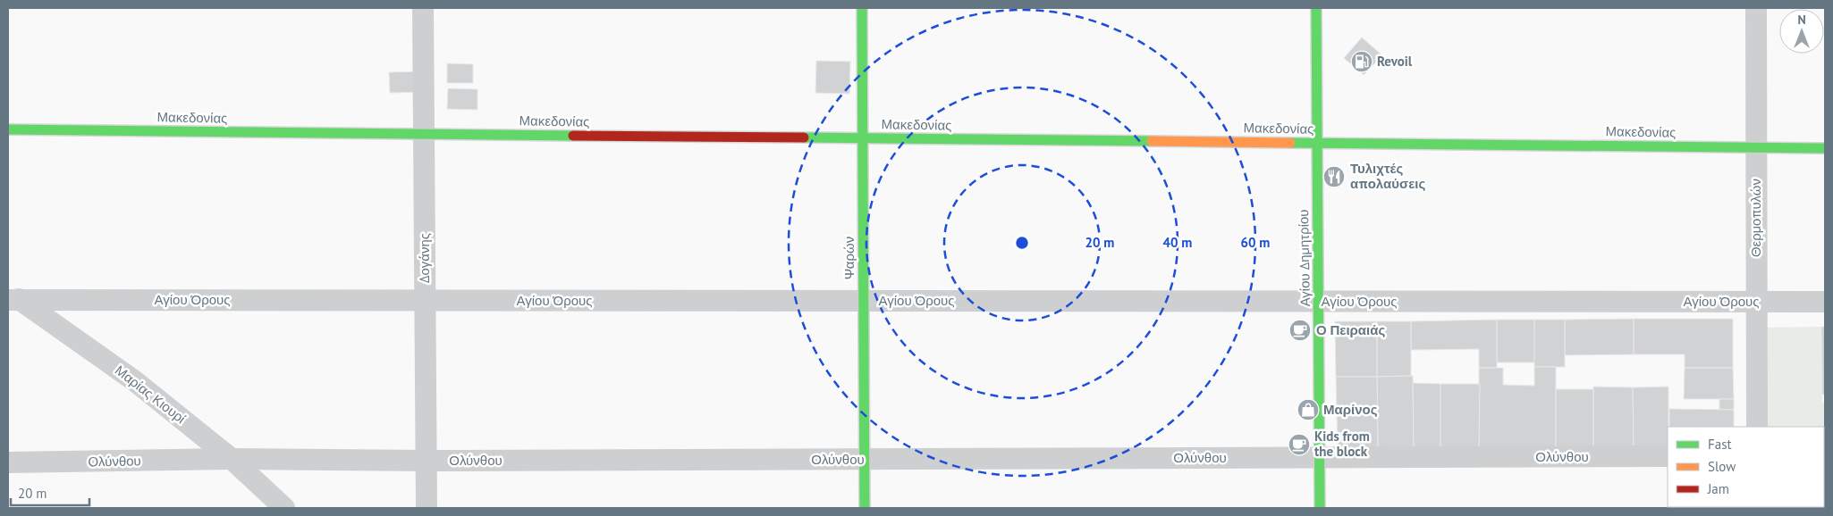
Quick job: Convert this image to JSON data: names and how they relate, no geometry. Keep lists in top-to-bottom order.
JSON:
{
  "streets": {
    "street": [
      "Μακεδονίας",
      "Θερμοπυλών",
      "Δογάνης",
      "Ψαρών",
      "Αγίου Δημητρίου",
      "Αγίου Όρους",
      "Μαρίας Κιουρί",
      "Ολύνθου"
    ]
  },
  "crossings": [
    ["Μακεδονίας", "Θερμοπυλών"],
    ["Μακεδονίας", "Δογάνης"],
    ["Μακεδονίας", "Ψαρών"],
    ["Μακεδονίας", "Αγίου Δημητρίου"],
    ["Θερμοπυλών", "Αγίου Όρους"],
    ["Δογάνης", "Αγίου Όρους"],
    ["Δογάνης", "Ολύνθου"],
    ["Ψαρών", "Αγίου Όρους"],
    ["Ψαρών", "Ολύνθου"],
    ["Αγίου Δημητρίου", "Αγίου Όρους"],
    ["Αγίου Δημητρίου", "Ολύνθου"],
    ["Αγίου Όρους", "Μαρίας Κιουρί"],
    ["Μαρίας Κιουρί", "Ολύνθου"]
  ],
  "places": {
    "fuel station": ["Revoil"],
    "restaurant": ["Τυλιχτές απολαύσεις"],
    "cafe": ["Ο Πειραιάς", "Kids from the block"],
    "shop": ["Μαρίνος"]
  },
  "legend": ["Fast", "Slow", "Jam"],
  "scale_bar": "20 m",
  "north": "top",
  "rings": ["20 m", "40 m", "60 m"]
}
